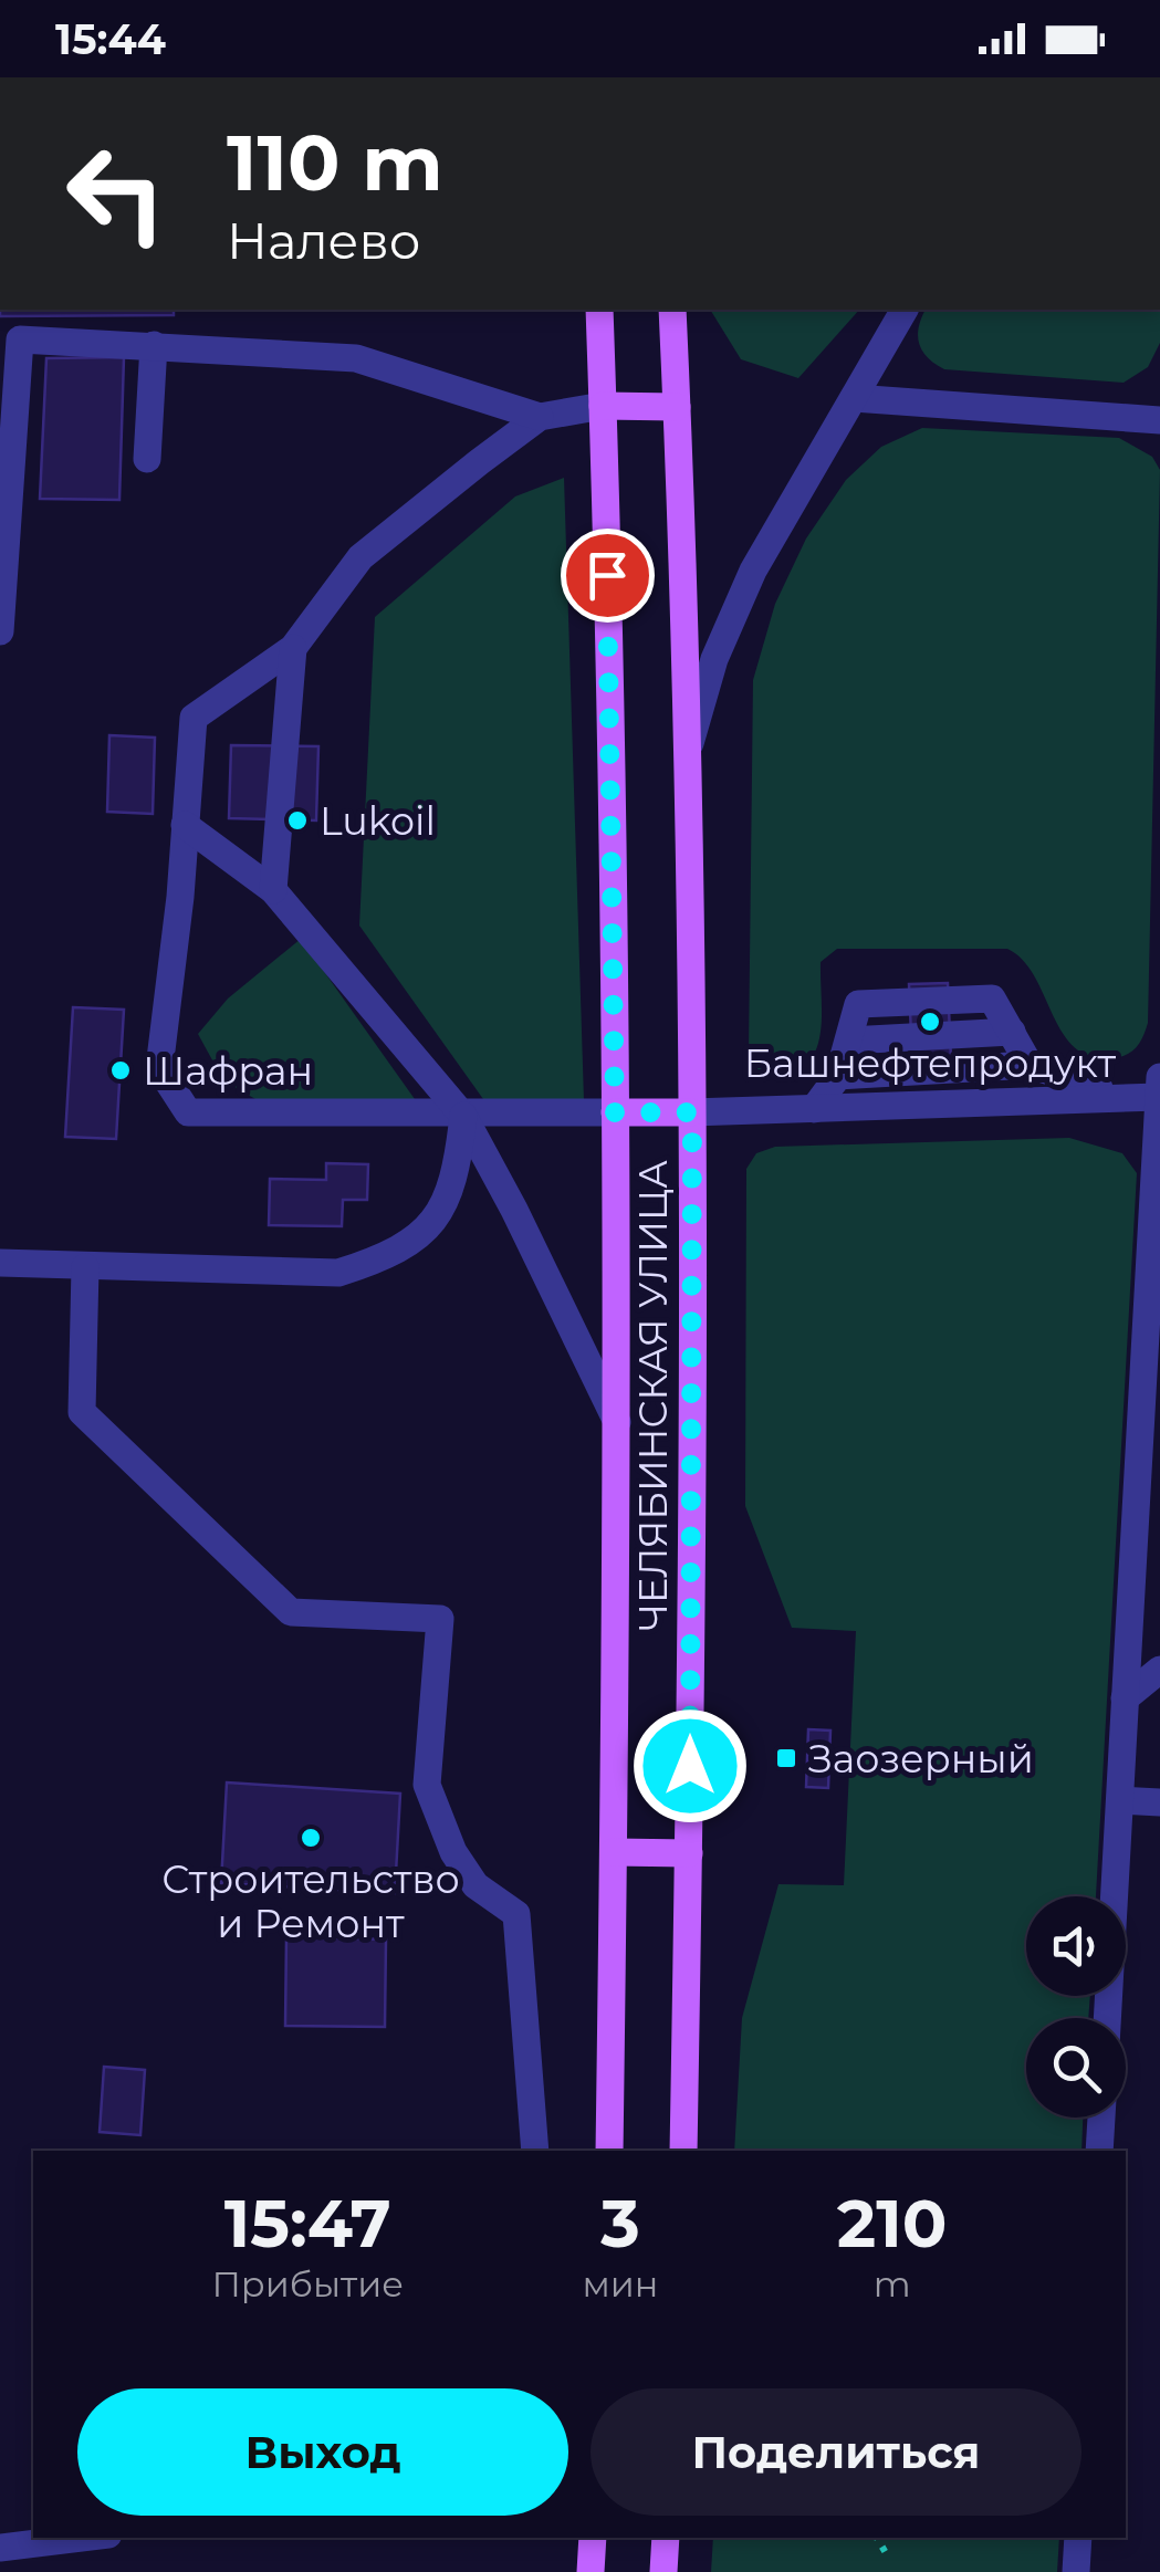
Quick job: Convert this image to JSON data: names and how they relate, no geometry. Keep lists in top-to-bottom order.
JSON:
{
  "streets": {
    "main road": ["ЧЕЛЯБИНСКАЯ УЛИЦА"]
  },
  "places": {
    "other": [
      "Lukoil",
      "Башнефтепродукт",
      "Шафран",
      "Строительство и Ремонт"
    ],
    "transit": ["Заозерный"]
  },
  "page": {
    "status": "15:44",
    "turn": ["110 m", "Налево"],
    "eta": [
      "15:47",
      "Прибытие",
      "3",
      "мин",
      "210",
      "m"
    ],
    "buttons": ["Выход", "Поделиться"]
  }
}
